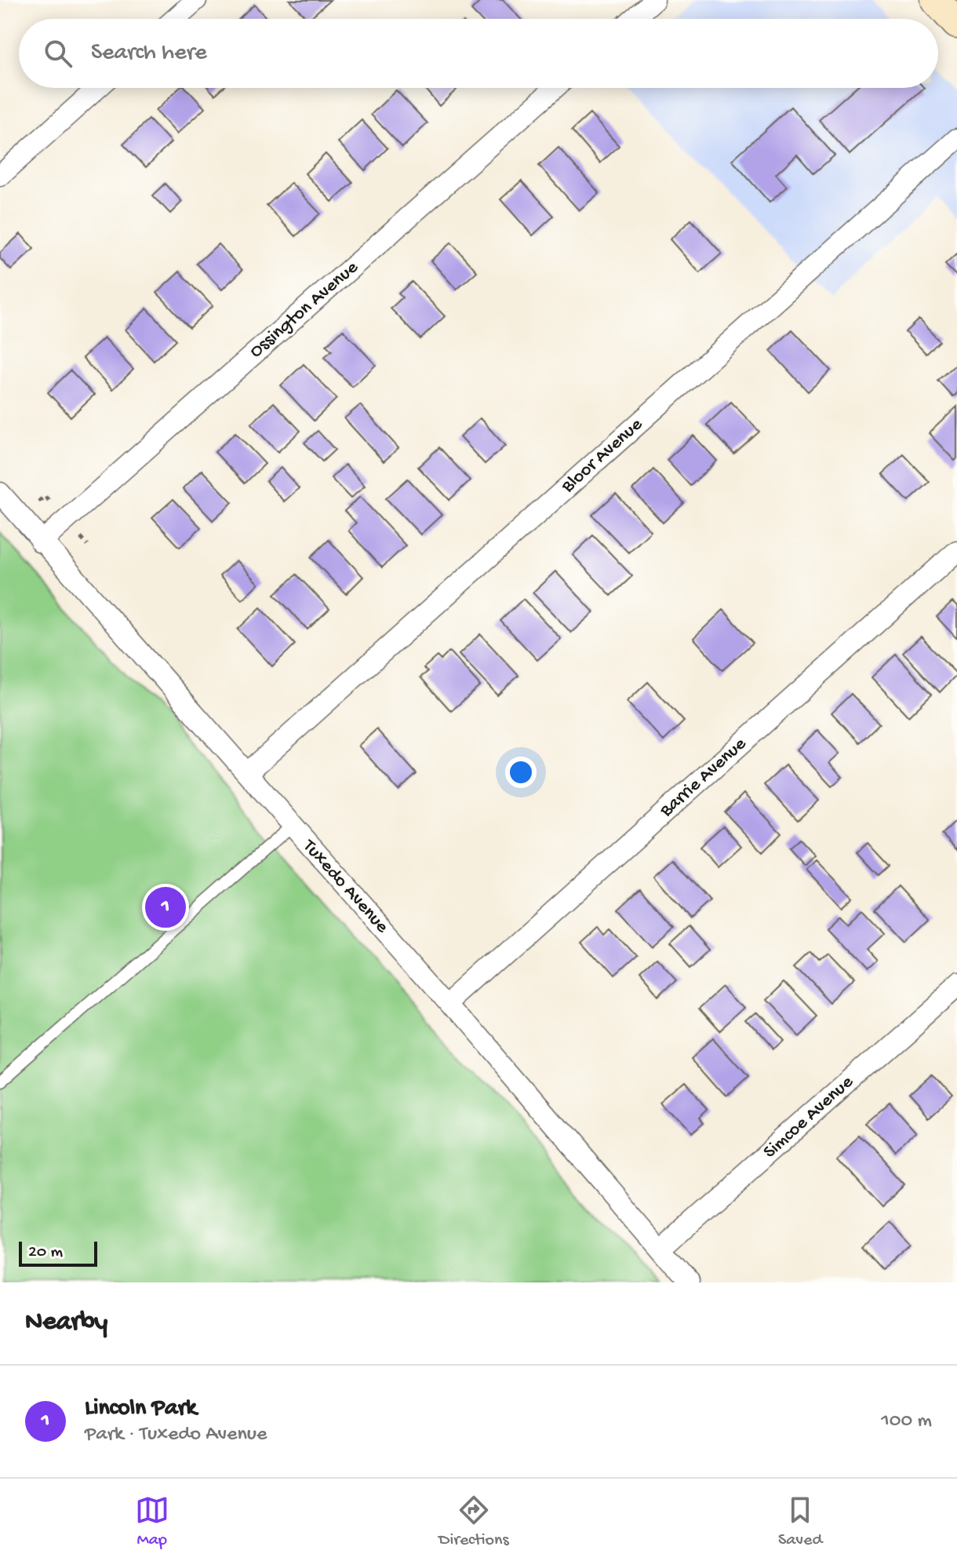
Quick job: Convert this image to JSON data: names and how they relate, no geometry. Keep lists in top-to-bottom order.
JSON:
{
  "streets": {
    "street": [
      "Ossington Avenue",
      "Bloor Avenue",
      "Barrie Avenue",
      "Tuxedo Avenue",
      "Simcoe Avenue"
    ]
  },
  "crossings": [
    ["Ossington Avenue", "Tuxedo Avenue"],
    ["Bloor Avenue", "Tuxedo Avenue"],
    ["Barrie Avenue", "Tuxedo Avenue"],
    ["Tuxedo Avenue", "Simcoe Avenue"]
  ],
  "scale_bar": "20 m",
  "page": {
    "search": "Search here",
    "pins": "1",
    "scale": "20 m",
    "heading": "Nearby",
    "list": [
      {
        "mark": "1",
        "name": "Lincoln Park",
        "note": "Park · Tuxedo Avenue",
        "value": "100 m"
      }
    ],
    "nav": ["Map", "Directions", "Saved"]
  }
}
